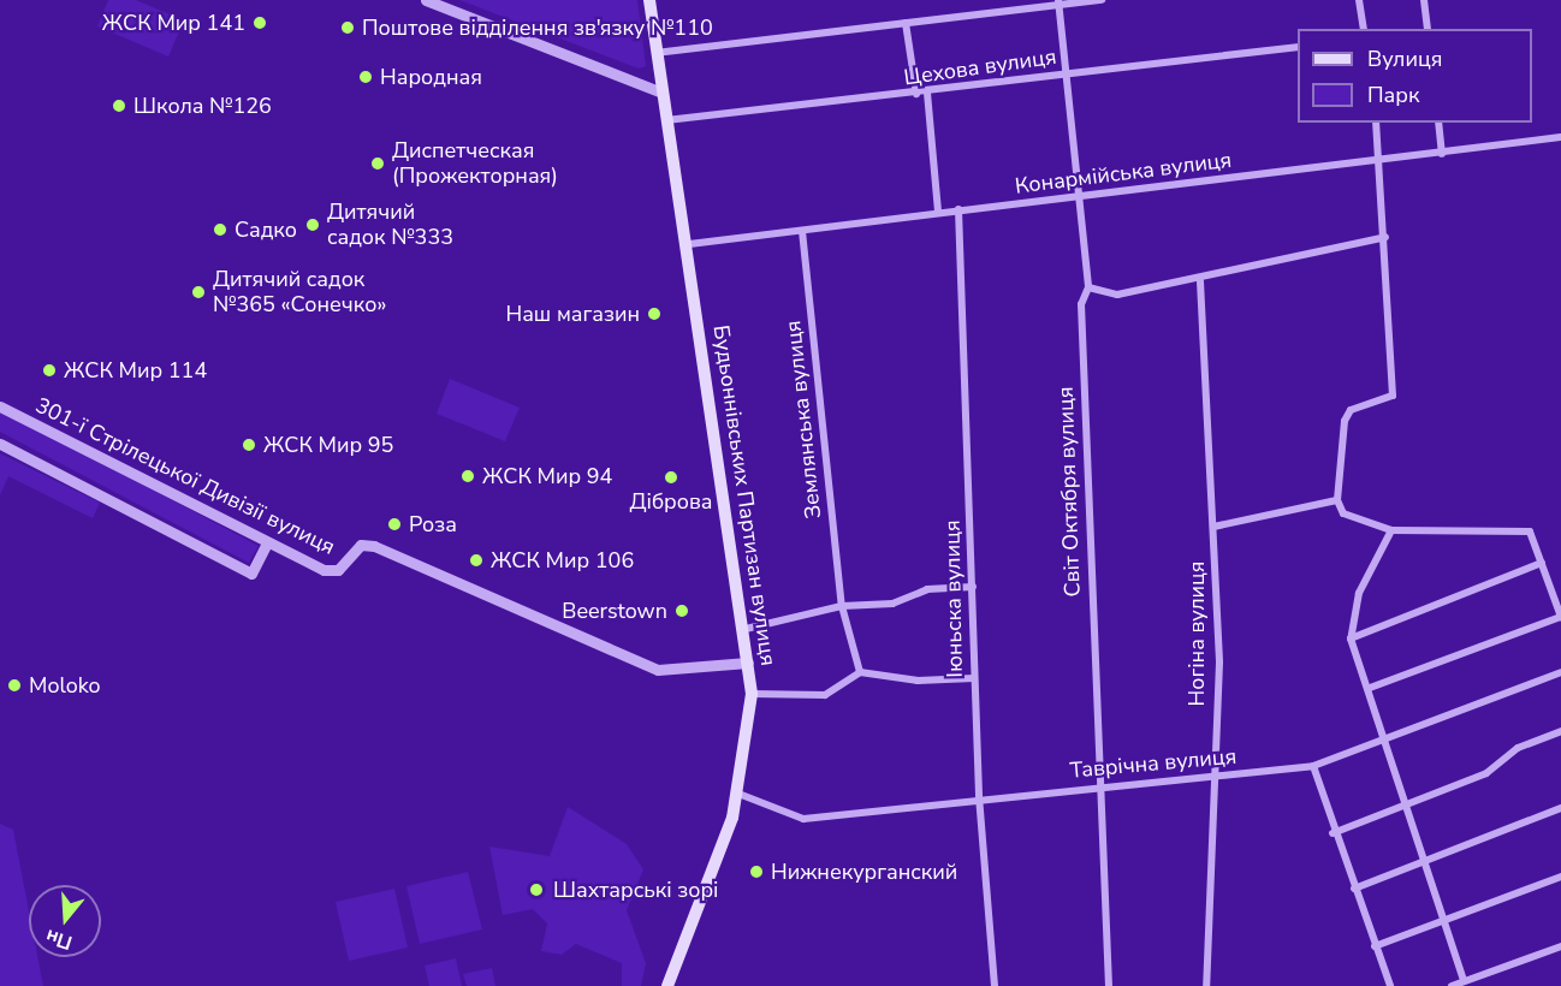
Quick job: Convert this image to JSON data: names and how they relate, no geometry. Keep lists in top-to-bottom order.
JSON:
{
  "streets": {
    "main road": ["Будьоннівських Партизан вулиця"],
    "street": [
      "Цехова вулиця",
      "Конармійська вулиця",
      "Землянська вулиця",
      "301-ї Стрілецької Дивізії вулиця",
      "Світ Октября вулиця",
      "Iюньска вулиця",
      "Ногіна вулиця",
      "Таврічна вулиця"
    ]
  },
  "crossings": [
    ["Цехова вулиця", "Світ Октября вулиця"],
    ["Цехова вулиця", "Будьоннівських Партизан вулиця"],
    ["Конармійська вулиця", "Землянська вулиця"],
    ["Конармійська вулиця", "Світ Октября вулиця"],
    ["Конармійська вулиця", "Будьоннівських Партизан вулиця"],
    ["Конармійська вулиця", "Iюньска вулиця"],
    ["301-ї Стрілецької Дивізії вулиця", "Будьоннівських Партизан вулиця"],
    ["Світ Октября вулиця", "Таврічна вулиця"],
    ["Будьоннівських Партизан вулиця", "Таврічна вулиця"],
    ["Iюньска вулиця", "Таврічна вулиця"],
    ["Ногіна вулиця", "Таврічна вулиця"]
  ],
  "places": [
    "ЖСК Мир 141",
    "Поштове відділення зв'язку №110",
    "Народная",
    "Школа №126",
    "Диспетческая (Прожекторная)",
    "Дитячий садок №333",
    "Садко",
    "Дитячий садок №365 «Сонечко»",
    "Наш магазин",
    "ЖСК Мир 114",
    "ЖСК Мир 95",
    "ЖСК Мир 94",
    "Діброва",
    "Роза",
    "ЖСК Мир 106",
    "Beerstown",
    "Moloko",
    "Нижнекурганский",
    "Шахтарські зорі"
  ],
  "legend": ["Вулиця", "Парк"],
  "north": "bottom"
}
